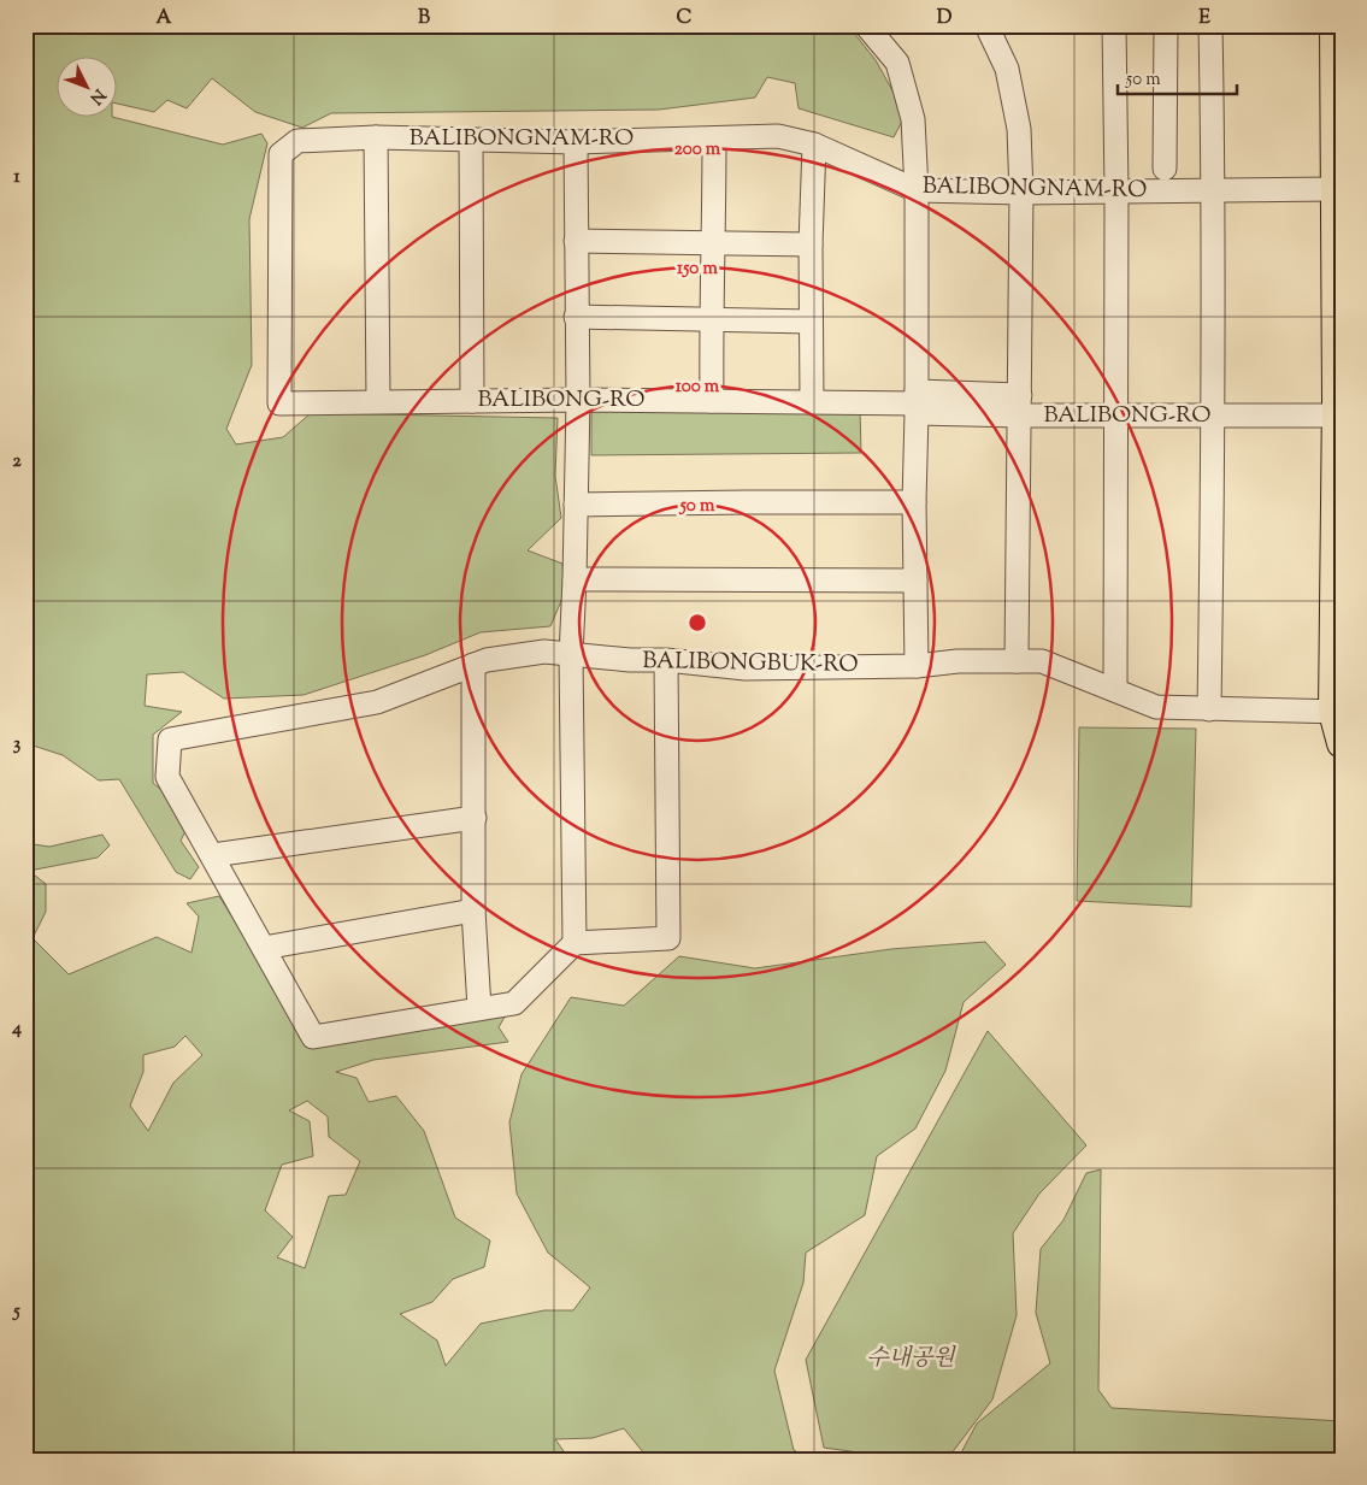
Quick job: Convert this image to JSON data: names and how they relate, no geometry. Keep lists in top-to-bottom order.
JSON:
{
  "streets": {
    "street": ["BALIBONGNAM-RO", "BALIBONG-RO", "BALIBONGBUK-RO"]
  },
  "crossings": [
    ["BALIBONGNAM-RO", "BALIBONG-RO"]
  ],
  "parks": ["수내공원"],
  "scale_bar": "50 m",
  "north": "bottom right",
  "grid": {
    "columns": [
      "A",
      "B",
      "C",
      "D",
      "E"
    ],
    "rows": [
      "1",
      "2",
      "3",
      "4",
      "5"
    ]
  },
  "rings": [
    "200 m",
    "150 m",
    "100 m",
    "50 m"
  ]
}
